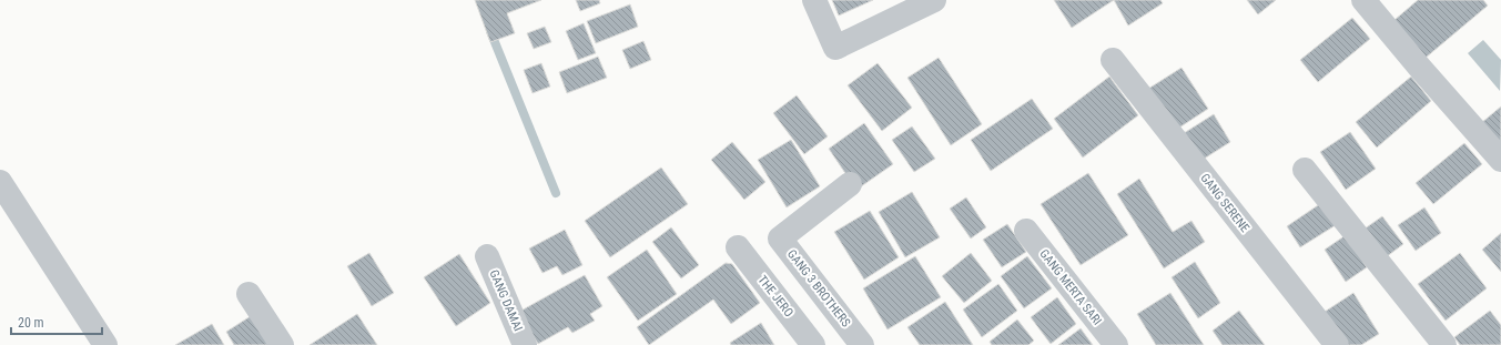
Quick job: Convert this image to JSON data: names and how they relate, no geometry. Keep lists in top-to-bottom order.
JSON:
{
  "streets": {
    "street": [
      "GANG SERENE",
      "GANG MERTA SARI",
      "GANG 3 BROTHERS",
      "THE JERO",
      "GANG DAMAI"
    ]
  },
  "scale_bar": "20 m"
}
